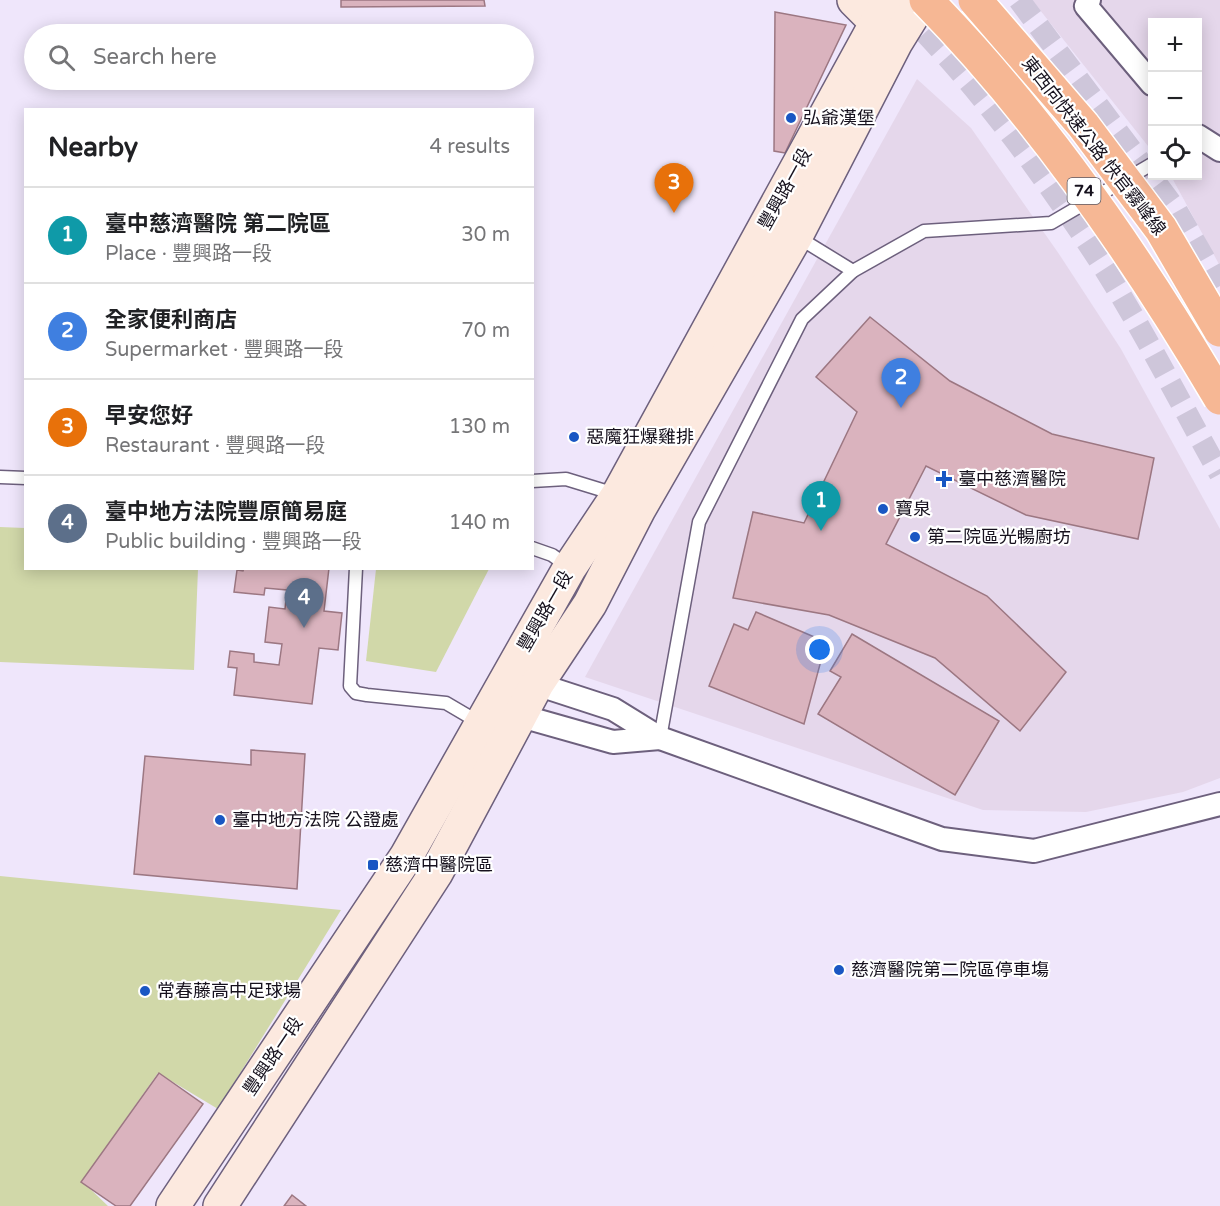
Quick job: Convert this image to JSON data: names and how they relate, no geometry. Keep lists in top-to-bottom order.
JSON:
{
  "streets": {
    "highway": ["東西向快速公路 快官霧峰線", "74"],
    "street": ["豐興路一段"]
  },
  "crossings": [
    ["東西向快速公路 快官霧峰線", "豐興路一段"]
  ],
  "places": {
    "other": [
      "弘爺漢堡",
      "惡魔狂爆雞排",
      "寶泉",
      "第二院區光暢廚坊",
      "臺中地方法院 公證處",
      "慈濟醫院第二院區停車塲",
      "常春藤高中足球場"
    ],
    "health": ["臺中慈濟醫院"],
    "transit": ["慈濟中醫院區"]
  },
  "page": {
    "map_buttons": ["+", "−"],
    "search": "Search here",
    "heading": ["Nearby", "4 results"],
    "pins": [
      "3",
      "2",
      "1",
      "4"
    ],
    "list": [
      {
        "mark": "1",
        "name": "臺中慈濟醫院 第二院區",
        "note": "Place · 豐興路一段",
        "value": "30 m"
      },
      {
        "mark": "2",
        "name": "全家便利商店",
        "note": "Supermarket · 豐興路一段",
        "value": "70 m"
      },
      {
        "mark": "3",
        "name": "早安您好",
        "note": "Restaurant · 豐興路一段",
        "value": "130 m"
      },
      {
        "mark": "4",
        "name": "臺中地方法院豐原簡易庭",
        "note": "Public building · 豐興路一段",
        "value": "140 m"
      }
    ]
  }
}
